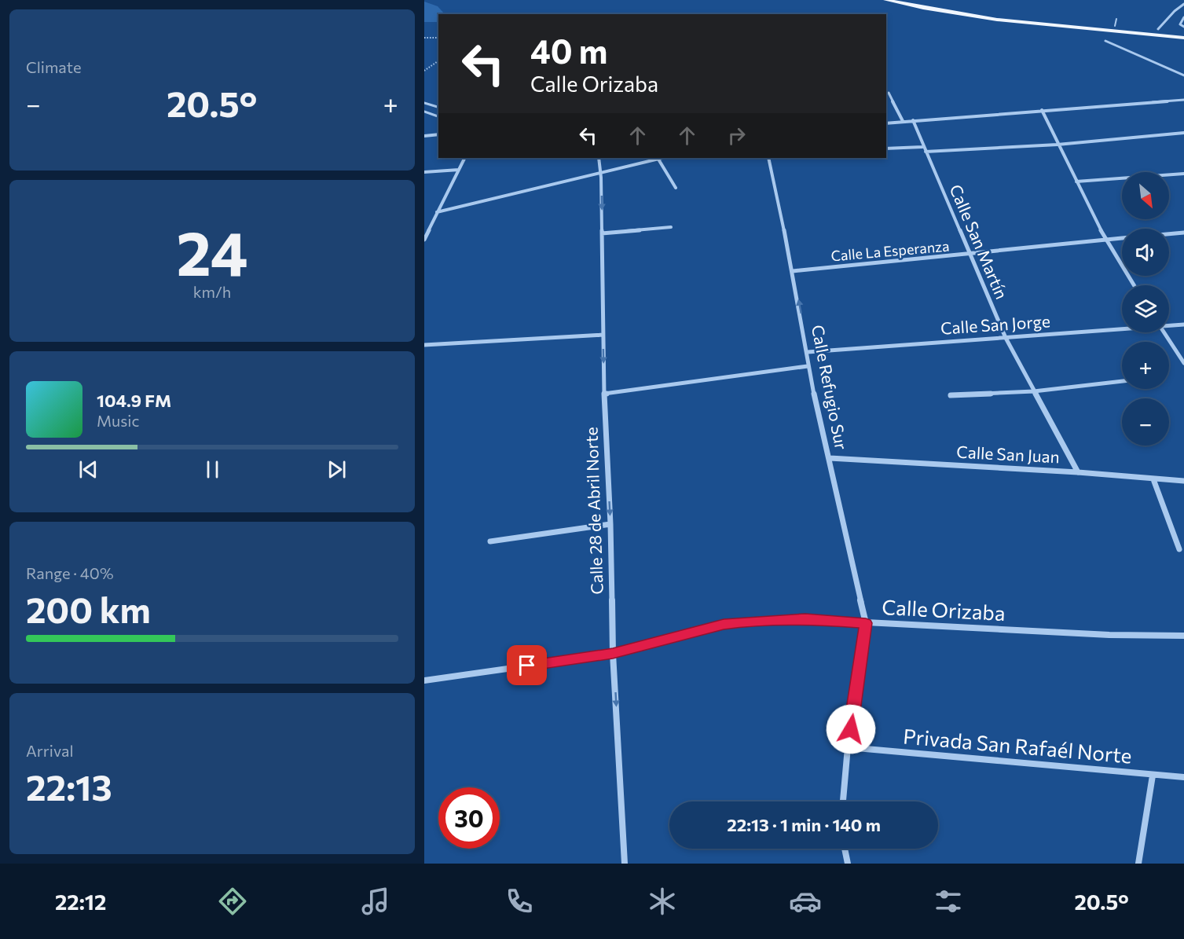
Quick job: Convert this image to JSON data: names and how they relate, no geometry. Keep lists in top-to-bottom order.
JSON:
{
  "streets": {
    "street": [
      "Calle San Martín",
      "Calle La Esperanza",
      "Calle San Jorge",
      "Calle Refugio Sur",
      "Calle San Juan",
      "Calle 28 de Abril Norte",
      "Calle Orizaba",
      "Privada San Rafaél Norte"
    ]
  },
  "crossings": [
    ["Calle San Martín", "Calle La Esperanza"],
    ["Calle San Martín", "Calle San Jorge"],
    ["Calle San Martín", "Calle San Juan"],
    ["Calle La Esperanza", "Calle Refugio Sur"],
    ["Calle San Jorge", "Calle Refugio Sur"],
    ["Calle Refugio Sur", "Calle San Juan"],
    ["Calle Refugio Sur", "Calle Orizaba"],
    ["Calle 28 de Abril Norte", "Calle Orizaba"]
  ],
  "one_way": ["Calle 28 de Abril Norte"],
  "north": "bottom right",
  "page": {
    "tile": [
      "Climate",
      ["24", "km/h"],
      ["Range · 40%", "200 km"],
      ["Arrival", "22:13"]
    ],
    "turn": ["40 m", "Calle Orizaba"],
    "heat": ["−", "20.5°", "+"],
    "map_buttons": ["+", "−"],
    "song": ["104.9 FM", "Music"],
    "limit": "30",
    "trip": "22:13 · 1 min · 140 m",
    "tabs": ["22:12", "20.5°"]
  }
}
